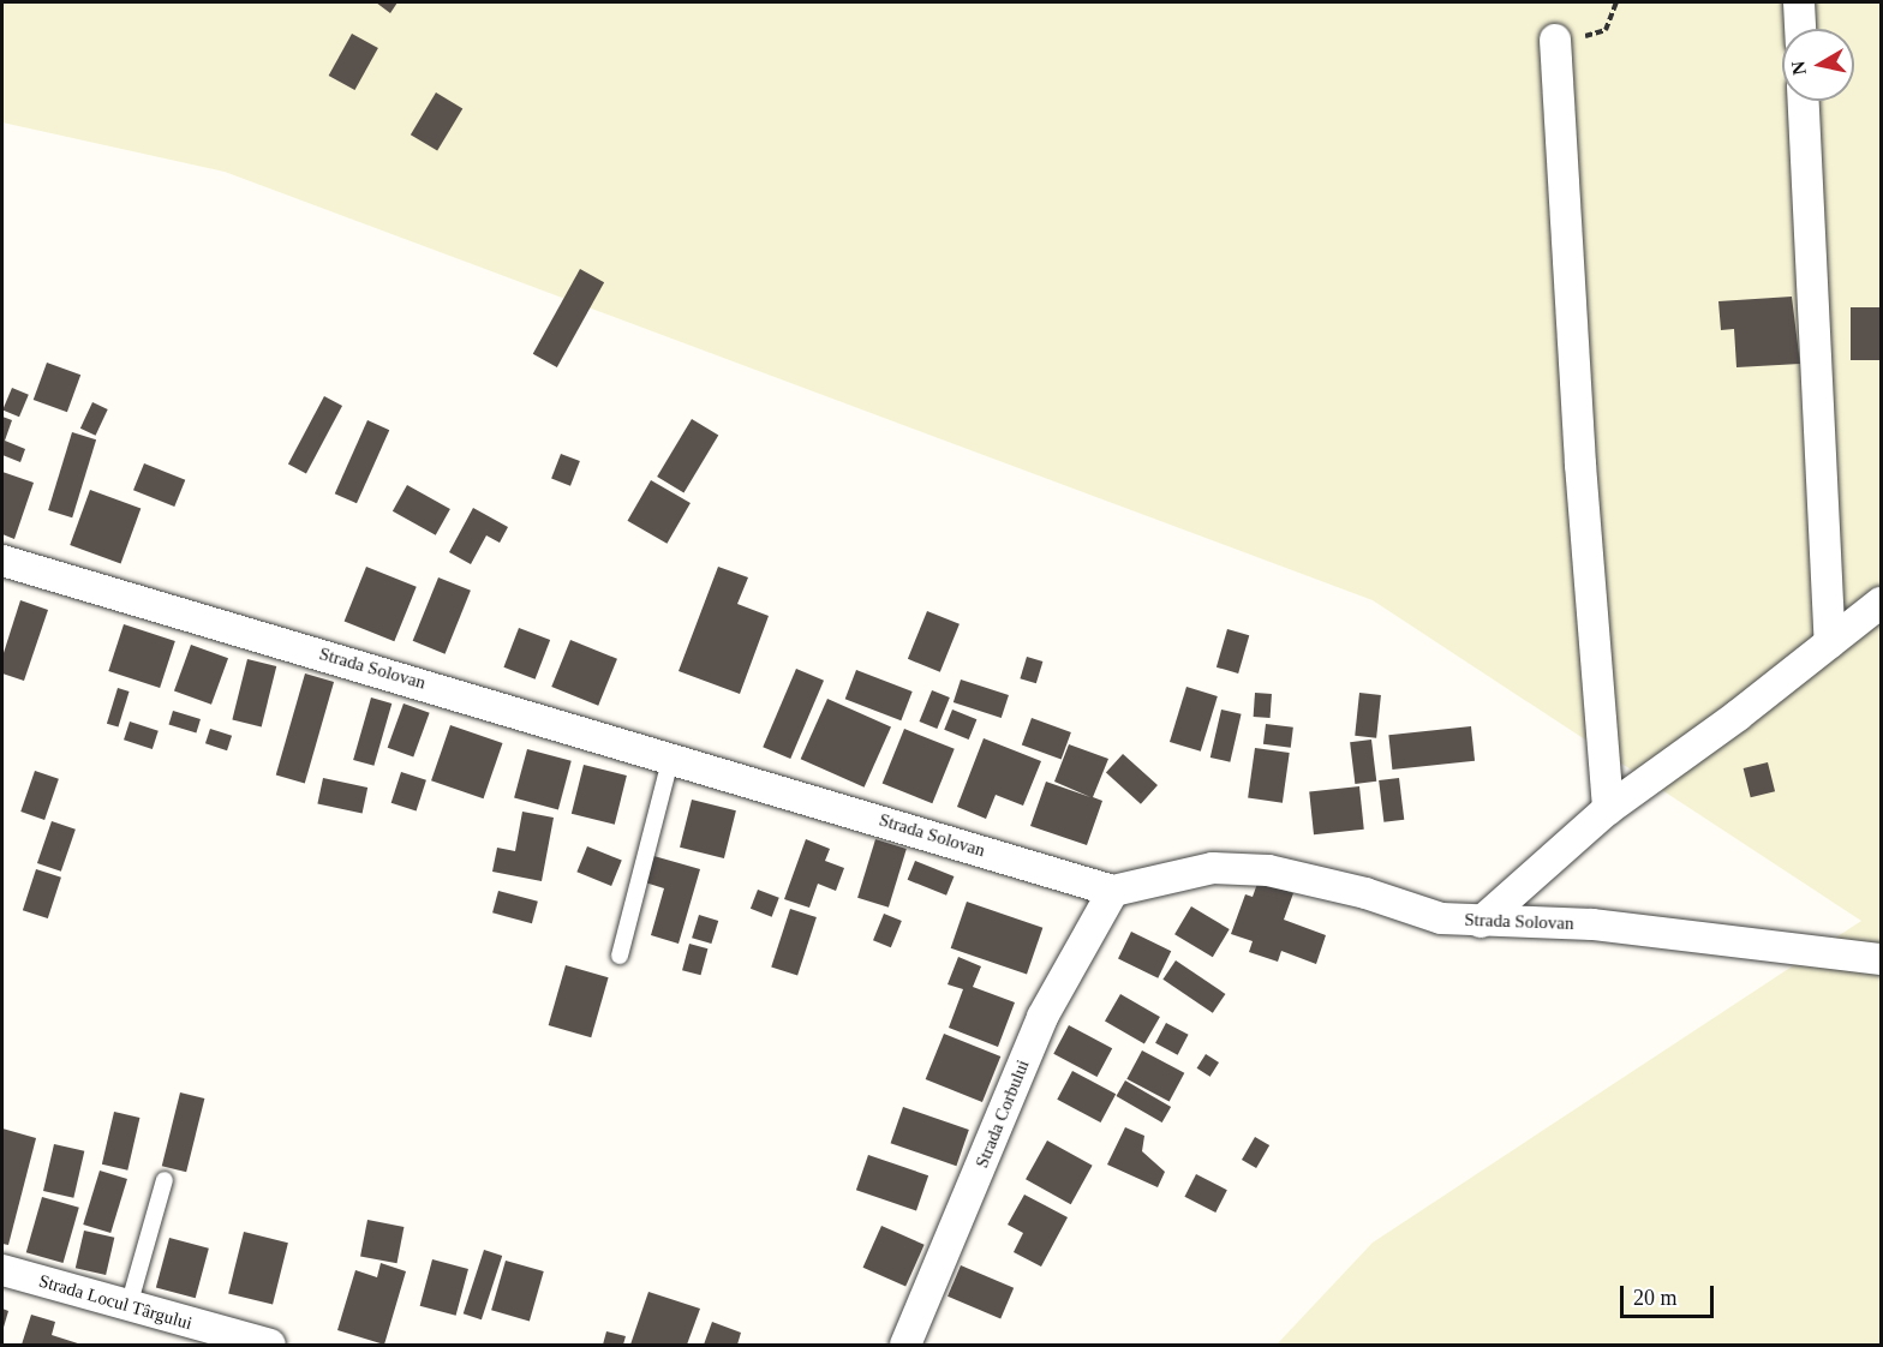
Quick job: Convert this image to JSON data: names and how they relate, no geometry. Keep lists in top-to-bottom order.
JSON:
{
  "streets": {
    "street": ["Strada Solovan", "Strada Corbului", "Strada Locul Târgului"]
  },
  "crossings": [
    ["Strada Solovan", "Strada Corbului"]
  ],
  "scale_bar": "20 m",
  "north": "left"
}
